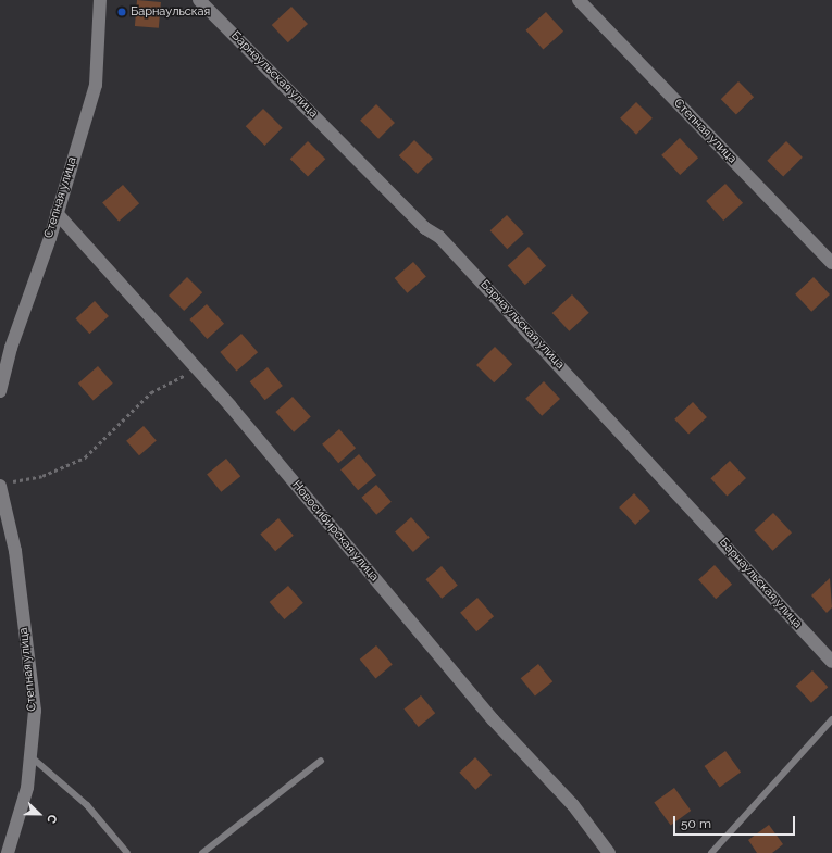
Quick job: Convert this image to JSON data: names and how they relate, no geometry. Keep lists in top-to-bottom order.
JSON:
{
  "streets": {
    "street": ["Барнаульская улица", "Степная улица", "Новосибирская улица"]
  },
  "crossings": [
    ["Степная улица", "Новосибирская улица"]
  ],
  "places": ["Барнаульская"],
  "scale_bar": "50 m",
  "north": "right"
}
